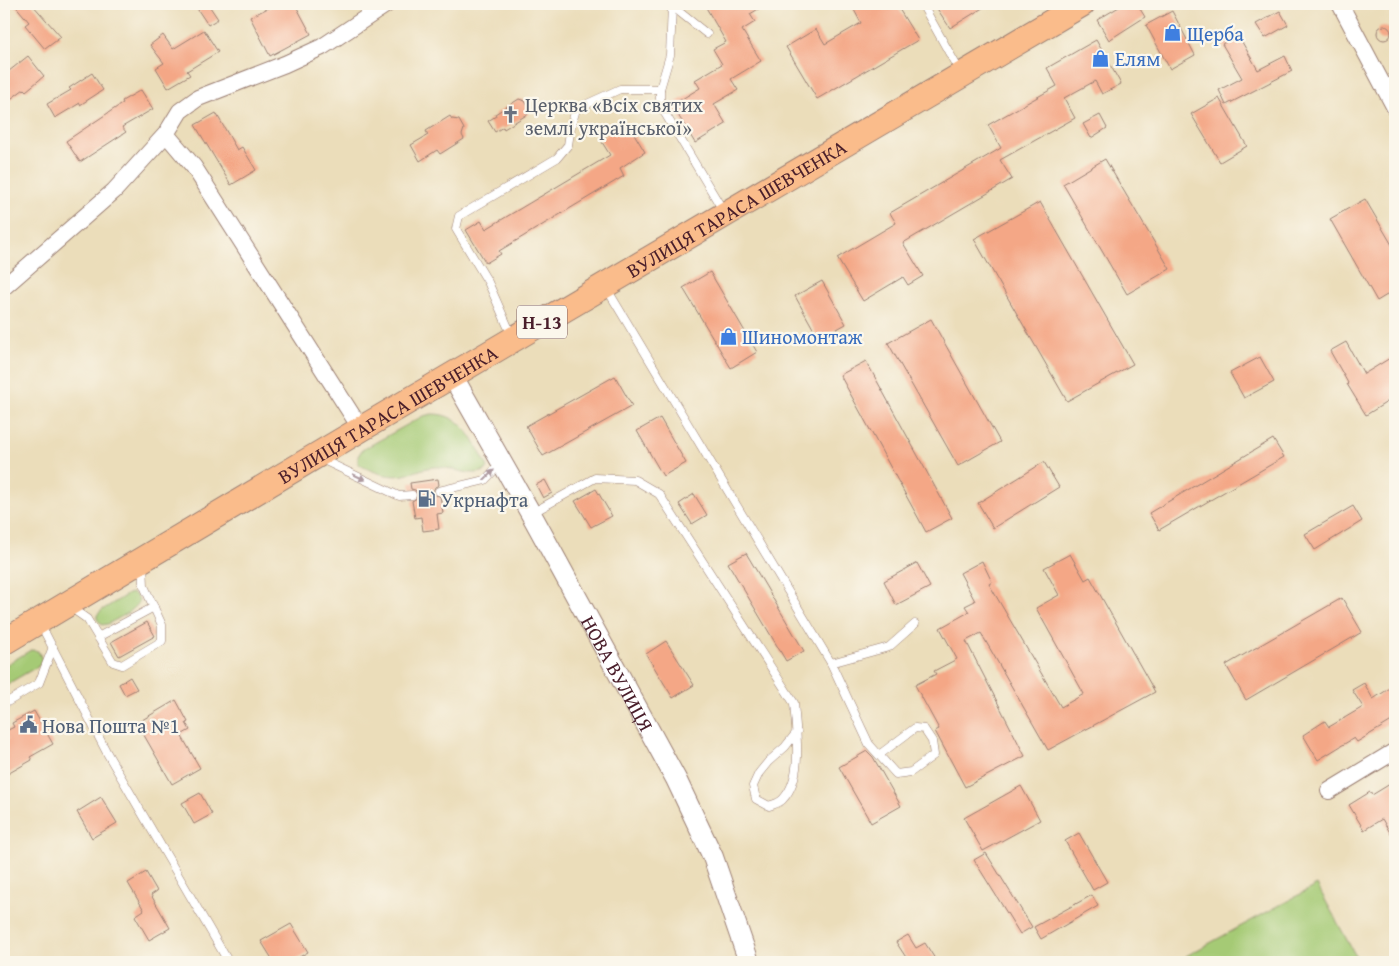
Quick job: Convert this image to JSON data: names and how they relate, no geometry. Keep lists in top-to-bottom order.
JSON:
{
  "streets": {
    "main road": ["ВУЛИЦЯ ТАРАСА ШЕВЧЕНКА", "Н-13"],
    "street": ["НОВА ВУЛИЦЯ"]
  },
  "crossings": [
    ["ВУЛИЦЯ ТАРАСА ШЕВЧЕНКА", "НОВА ВУЛИЦЯ"]
  ],
  "places": {
    "shop": ["Щерба", "Елям", "Шиномонтаж"],
    "church": ["Церква «Всіх святих землі української»"],
    "fuel station": ["Укрнафта"],
    "public building": ["Нова Пошта №1"]
  }
}
